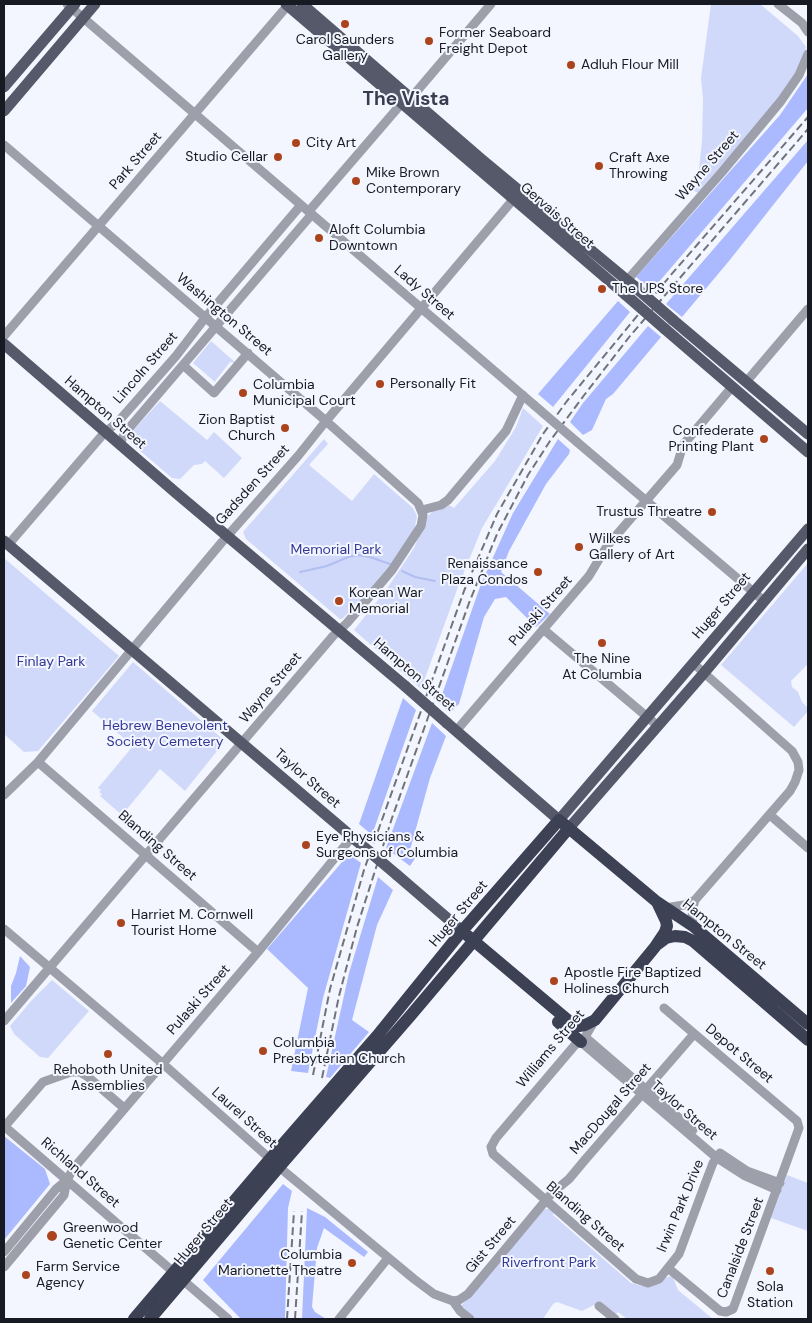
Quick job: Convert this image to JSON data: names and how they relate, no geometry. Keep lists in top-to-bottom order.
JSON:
{
  "streets": {
    "highway": [
      "Hampton Street",
      "Huger Street",
      "Taylor Street",
      "Williams Street"
    ],
    "main road": ["Gervais Street"],
    "street": [
      "Park Street",
      "Wayne Street",
      "Lady Street",
      "Washington Street",
      "Lincoln Street",
      "Gadsden Street",
      "Pulaski Street",
      "Blanding Street",
      "Depot Street",
      "MacDougal Street",
      "Laurel Street",
      "Richland Street",
      "Irwin Park Drive",
      "Gist Street",
      "Canalside Street"
    ]
  },
  "crossings": [
    ["Park Street", "Gervais Street"],
    ["Park Street", "Lady Street"],
    ["Park Street", "Washington Street"],
    ["Wayne Street", "Gervais Street"],
    ["Wayne Street", "Washington Street"],
    ["Wayne Street", "Hampton Street"],
    ["Wayne Street", "Taylor Street"],
    ["Wayne Street", "Blanding Street"],
    ["Wayne Street", "Laurel Street"],
    ["Gervais Street", "Lincoln Street"],
    ["Gervais Street", "Gadsden Street"],
    ["Gervais Street", "Pulaski Street"],
    ["Lady Street", "Lincoln Street"],
    ["Lady Street", "Gadsden Street"],
    ["Lady Street", "Huger Street"],
    ["Lady Street", "Pulaski Street"],
    ["Washington Street", "Lincoln Street"],
    ["Washington Street", "Gadsden Street"],
    ["Lincoln Street", "Hampton Street"],
    ["Lincoln Street", "Taylor Street"],
    ["Hampton Street", "Gadsden Street"],
    ["Hampton Street", "Huger Street"],
    ["Hampton Street", "Pulaski Street"],
    ["Hampton Street", "Williams Street"],
    ["Gadsden Street", "Taylor Street"],
    ["Gadsden Street", "Blanding Street"],
    ["Huger Street", "Taylor Street"],
    ["Huger Street", "Laurel Street"],
    ["Huger Street", "Richland Street"],
    ["Pulaski Street", "Taylor Street"],
    ["Pulaski Street", "Blanding Street"],
    ["Pulaski Street", "Laurel Street"],
    ["Pulaski Street", "Richland Street"],
    ["Taylor Street", "Williams Street"],
    ["Taylor Street", "MacDougal Street"],
    ["Taylor Street", "Irwin Park Drive"],
    ["Taylor Street", "Canalside Street"],
    ["Blanding Street", "Williams Street"],
    ["Blanding Street", "MacDougal Street"],
    ["Blanding Street", "Irwin Park Drive"],
    ["Blanding Street", "Gist Street"],
    ["Blanding Street", "Canalside Street"],
    ["Depot Street", "MacDougal Street"],
    ["Depot Street", "Canalside Street"],
    ["MacDougal Street", "Gist Street"],
    ["Laurel Street", "Gist Street"],
    ["Irwin Park Drive", "Canalside Street"]
  ],
  "districts": ["The Vista"],
  "parks": [
    "Memorial Park",
    "Finlay Park",
    "Hebrew Benevolent Society Cemetery",
    "Riverfront Park"
  ],
  "places": [
    "Carol Saunders Gallery",
    "Former Seaboard Freight Depot",
    "Adluh Flour Mill",
    "City Art",
    "Studio Cellar",
    "Craft Axe Throwing",
    "Mike Brown Contemporary",
    "Aloft Columbia Downtown",
    "The UPS Store",
    "Personally Fit",
    "Columbia Municipal Court",
    "Zion Baptist Church",
    "Confederate Printing Plant",
    "Trustus Threatre",
    "Wilkes Gallery of Art",
    "Renaissance Plaza Condos",
    "Korean War Memorial",
    "The Nine At Columbia",
    "Eye Physicians & Surgeons of Columbia",
    "Harriet M. Cornwell Tourist Home",
    "Apostle Fire Baptized Holiness Church",
    "Columbia Presbyterian Church",
    "Rehoboth United Assemblies",
    "Greenwood Genetic Center",
    "Columbia Marionette Theatre",
    "Sola Station",
    "Farm Service Agency"
  ]
}
